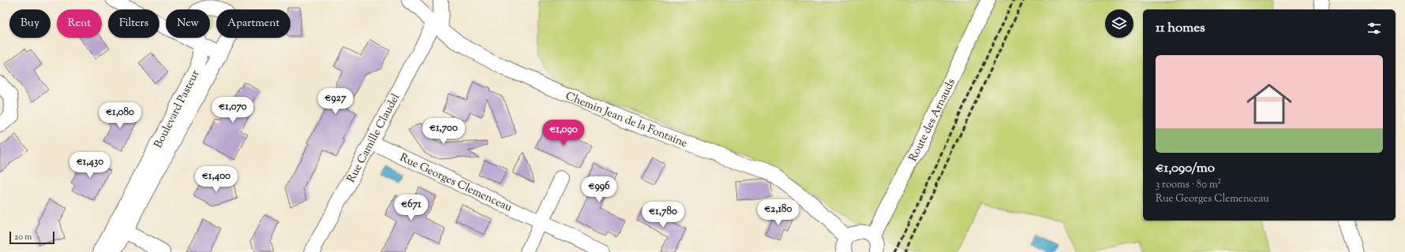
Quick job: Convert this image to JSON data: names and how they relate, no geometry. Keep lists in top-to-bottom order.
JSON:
{
  "streets": {
    "street": [
      "Boulevard Pasteur",
      "Chemin Jean de la Fontaine",
      "Route des Arnauds",
      "Rue Camille Claudel",
      "Rue Georges Clemenceau"
    ]
  },
  "crossings": [
    ["Chemin Jean de la Fontaine", "Rue Camille Claudel"],
    ["Rue Camille Claudel", "Rue Georges Clemenceau"]
  ],
  "scale_bar": "20 m",
  "page": {
    "chip": [
      "Buy",
      "Rent",
      "Filters",
      "New",
      "Apartment"
    ],
    "heading": "11 homes",
    "list": [
      {
        "name": "€1,090/mo",
        "note": "3 rooms · 80 m² · Rue Georges Clemenceau"
      }
    ],
    "price": [
      "€927",
      "€1,070",
      "€1,080",
      "€1,700",
      "€1,090",
      "€1,430",
      "€1,400",
      "€996",
      "€671",
      "€2,180",
      "€1,780"
    ],
    "scale": "20 m"
  }
}
